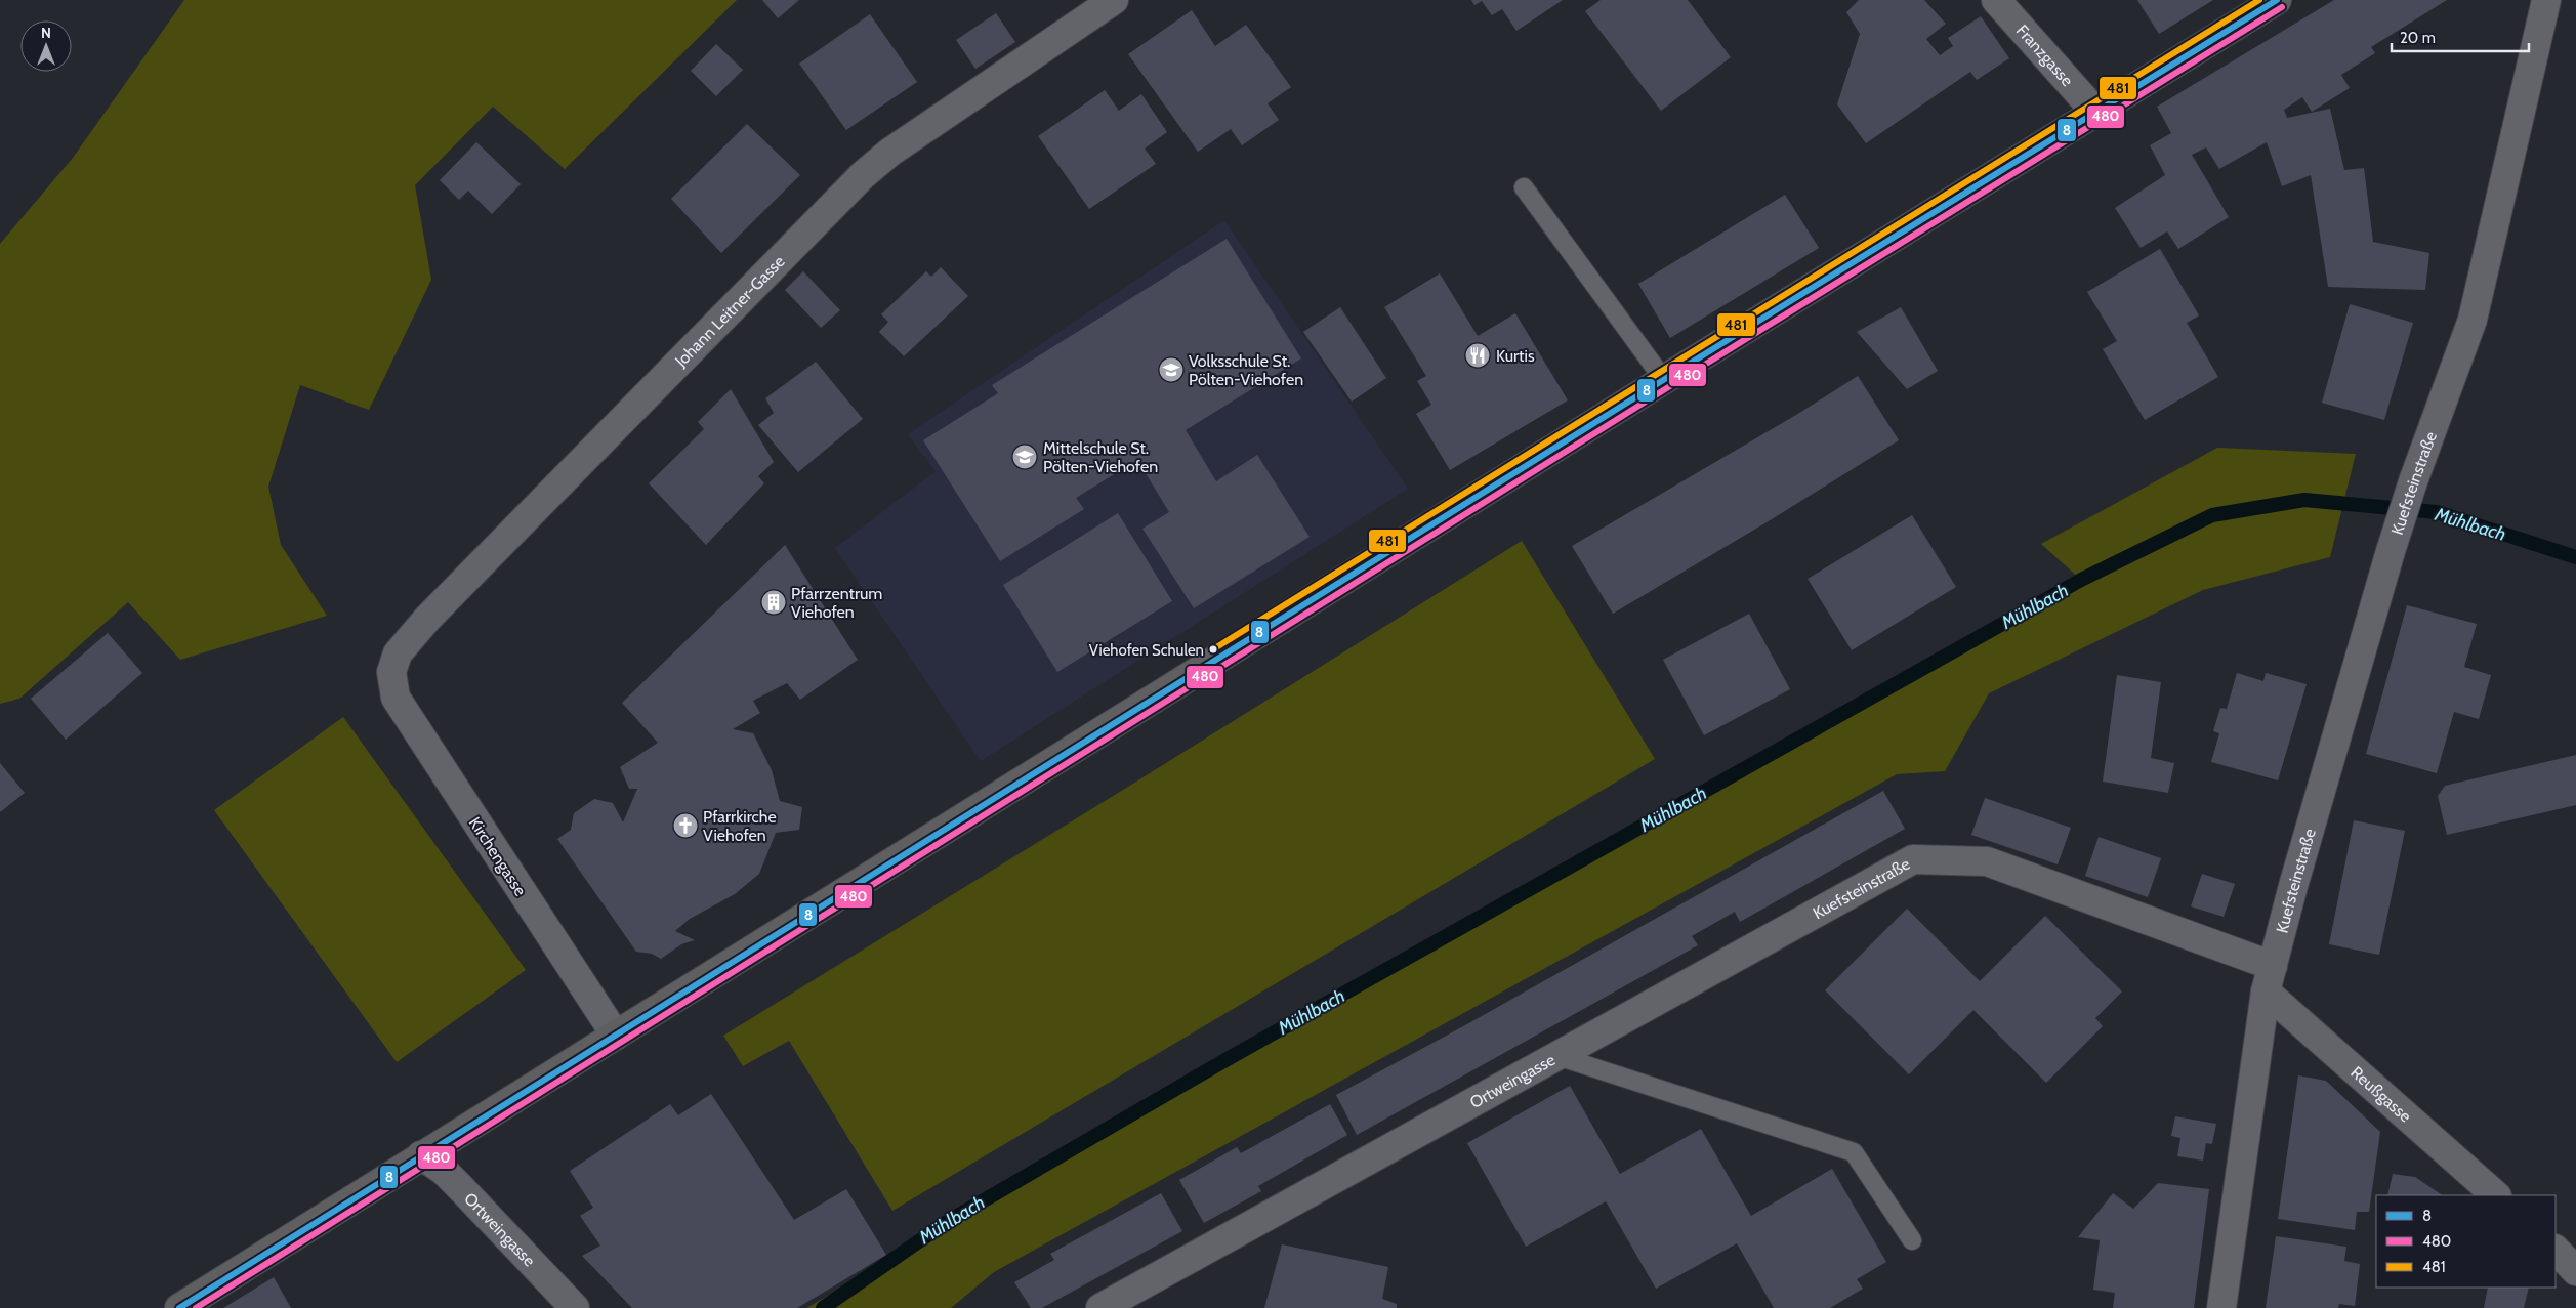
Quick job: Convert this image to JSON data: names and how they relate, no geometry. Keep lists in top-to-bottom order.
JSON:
{
  "streets": {
    "street": [
      "Franzgasse",
      "Johann Leitner-Gasse",
      "Kuefsteinstraße",
      "Kirchengasse",
      "Ortweingasse",
      "Reußgasse"
    ]
  },
  "crossings": [
    ["Johann Leitner-Gasse", "Kirchengasse"],
    ["Kuefsteinstraße", "Ortweingasse"],
    ["Kuefsteinstraße", "Reußgasse"]
  ],
  "water": ["Mühlbach"],
  "places": {
    "restaurant": ["Kurtis"],
    "school or university": ["Volksschule St. Pölten-Viehofen", "Mittelschule St. Pölten-Viehofen"],
    "building": ["Pfarrzentrum Viehofen"],
    "other": ["Viehofen Schulen"],
    "church": ["Pfarrkirche Viehofen"]
  },
  "lines": ["transit line 8", "transit line 481", "transit line 480"],
  "legend": ["8", "480", "481"],
  "scale_bar": "20 m",
  "north": "top"
}
